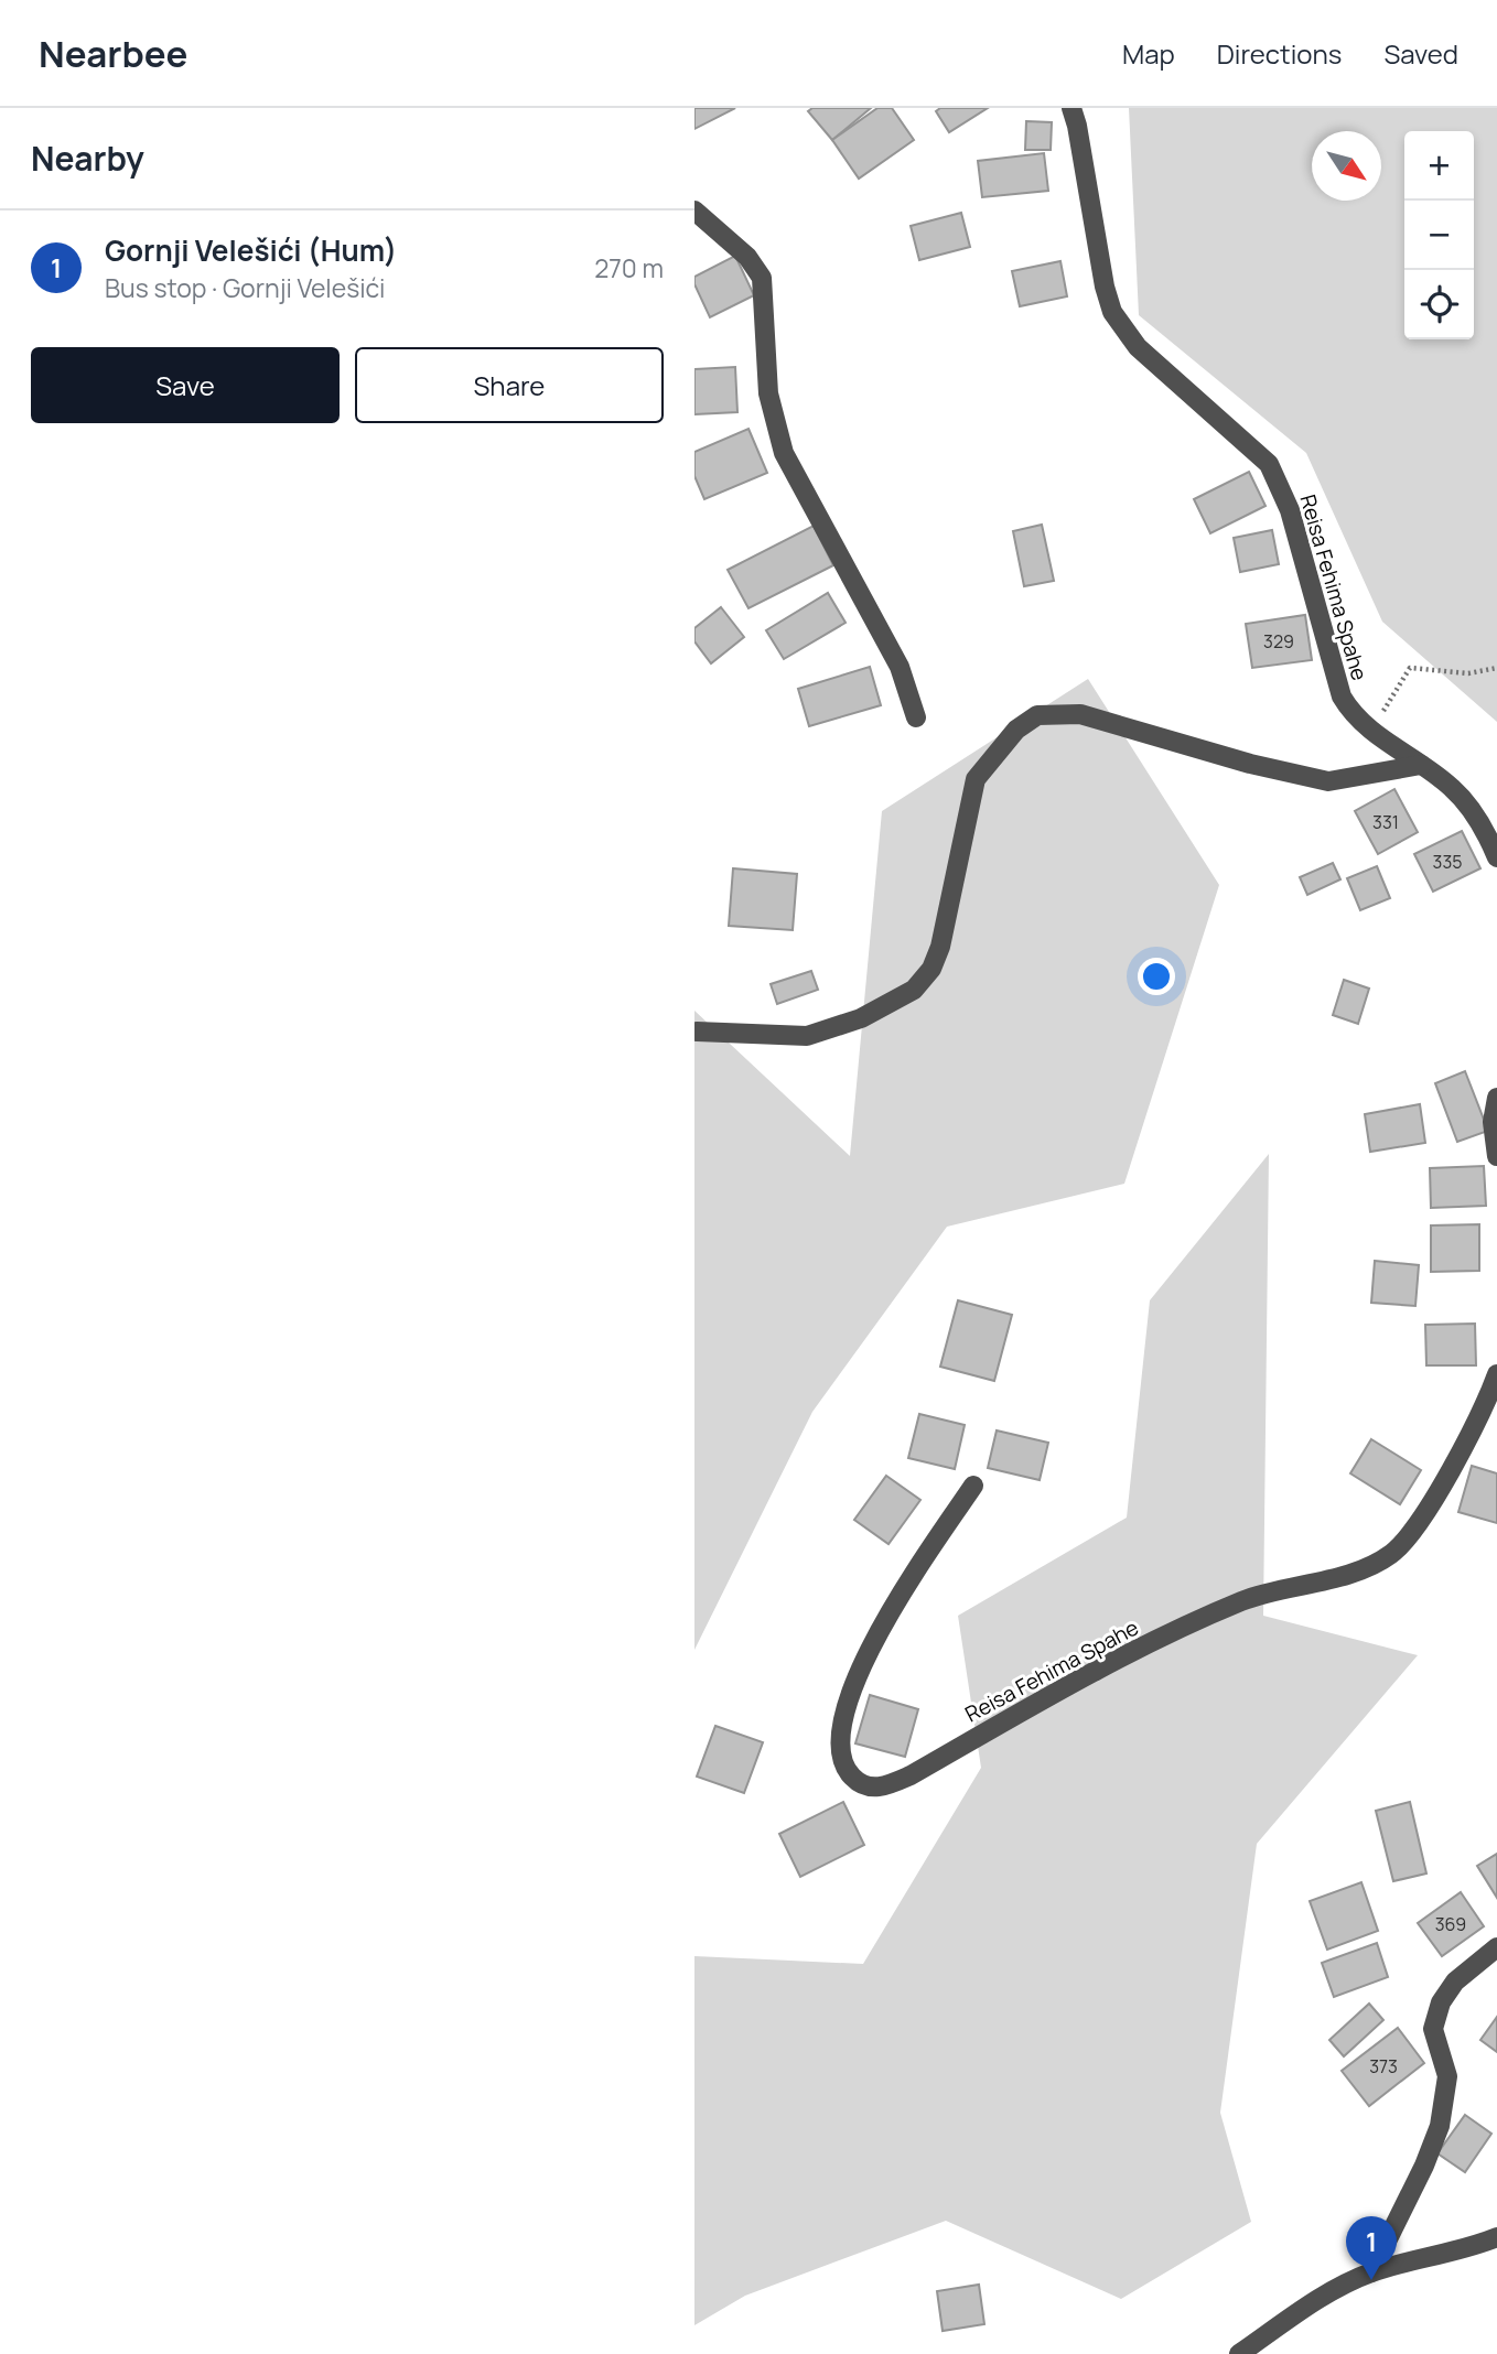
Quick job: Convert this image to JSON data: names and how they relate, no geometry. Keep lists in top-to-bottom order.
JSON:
{
  "streets": {
    "street": ["Reisa Fehima Spahe"]
  },
  "house_numbers": [
    "329",
    "331",
    "335",
    "369",
    "373"
  ],
  "north": "bottom right",
  "page": {
    "header": "Nearbee",
    "nav": ["Map", "Directions", "Saved"],
    "heading": "Nearby",
    "map_buttons": ["+", "−"],
    "list": [
      {
        "mark": "1",
        "name": "Gornji Velešići (Hum)",
        "note": "Bus stop · Gornji Velešići",
        "value": "270 m"
      }
    ],
    "buttons": ["Save", "Share"],
    "pins": "1"
  }
}
